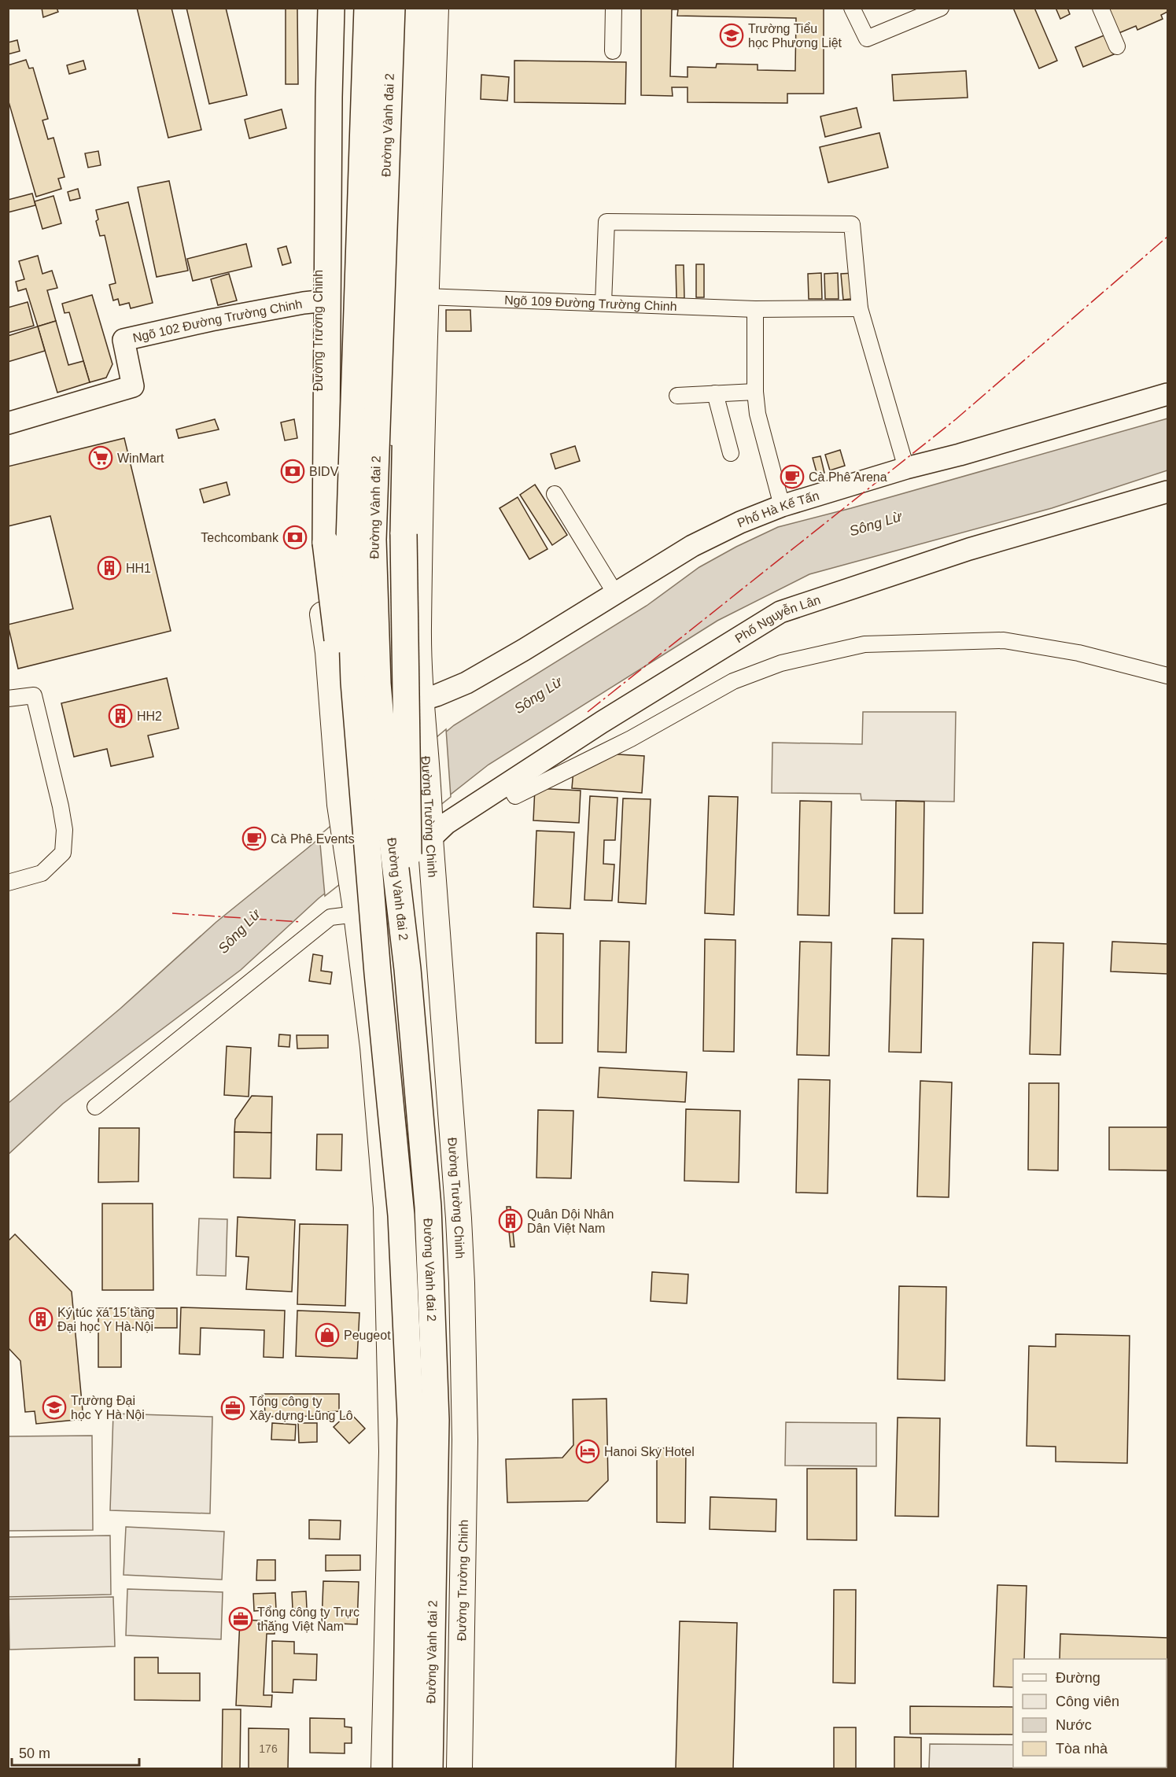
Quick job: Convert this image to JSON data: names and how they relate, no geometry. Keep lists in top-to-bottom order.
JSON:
{
  "streets": {
    "highway": ["Đường Vành đai 2"],
    "main road": ["Đường Trường Chinh"],
    "street": [
      "Ngõ 109 Đường Trường Chinh",
      "Ngõ 102 Đường Trường Chinh",
      "Phố Hà Kế Tấn",
      "Phố Nguyễn Lân"
    ]
  },
  "crossings": [
    ["Ngõ 109 Đường Trường Chinh", "Đường Trường Chinh"],
    ["Ngõ 102 Đường Trường Chinh", "Đường Trường Chinh"],
    ["Đường Trường Chinh", "Phố Hà Kế Tấn"],
    ["Đường Trường Chinh", "Phố Nguyễn Lân"]
  ],
  "water": ["Sông Lừ"],
  "places": {
    "school or university": ["Trường Tiểu học Phương Liệt", "Trường Đại học Y Hà Nội"],
    "supermarket": ["WinMart"],
    "bank": ["BIDV", "Techcombank"],
    "cafe": ["Cà Phê Arena", "Cà Phê Events"],
    "building": [
      "HH1",
      "HH2",
      "Quân Dội Nhân Dân Việt Nam",
      "Ký túc xá 15 tầng Đại học Y Hà Nội"
    ],
    "shop": ["Peugeot"],
    "office": ["Tổng công ty Xây dựng Lũng Lô", "Tổng công ty Trực thăng Việt Nam"],
    "hotel": ["Hanoi Sky Hotel"]
  },
  "house_numbers": ["176"],
  "legend": [
    "Đường",
    "Công viên",
    "Nước",
    "Tòa nhà"
  ],
  "scale_bar": "50 m"
}
